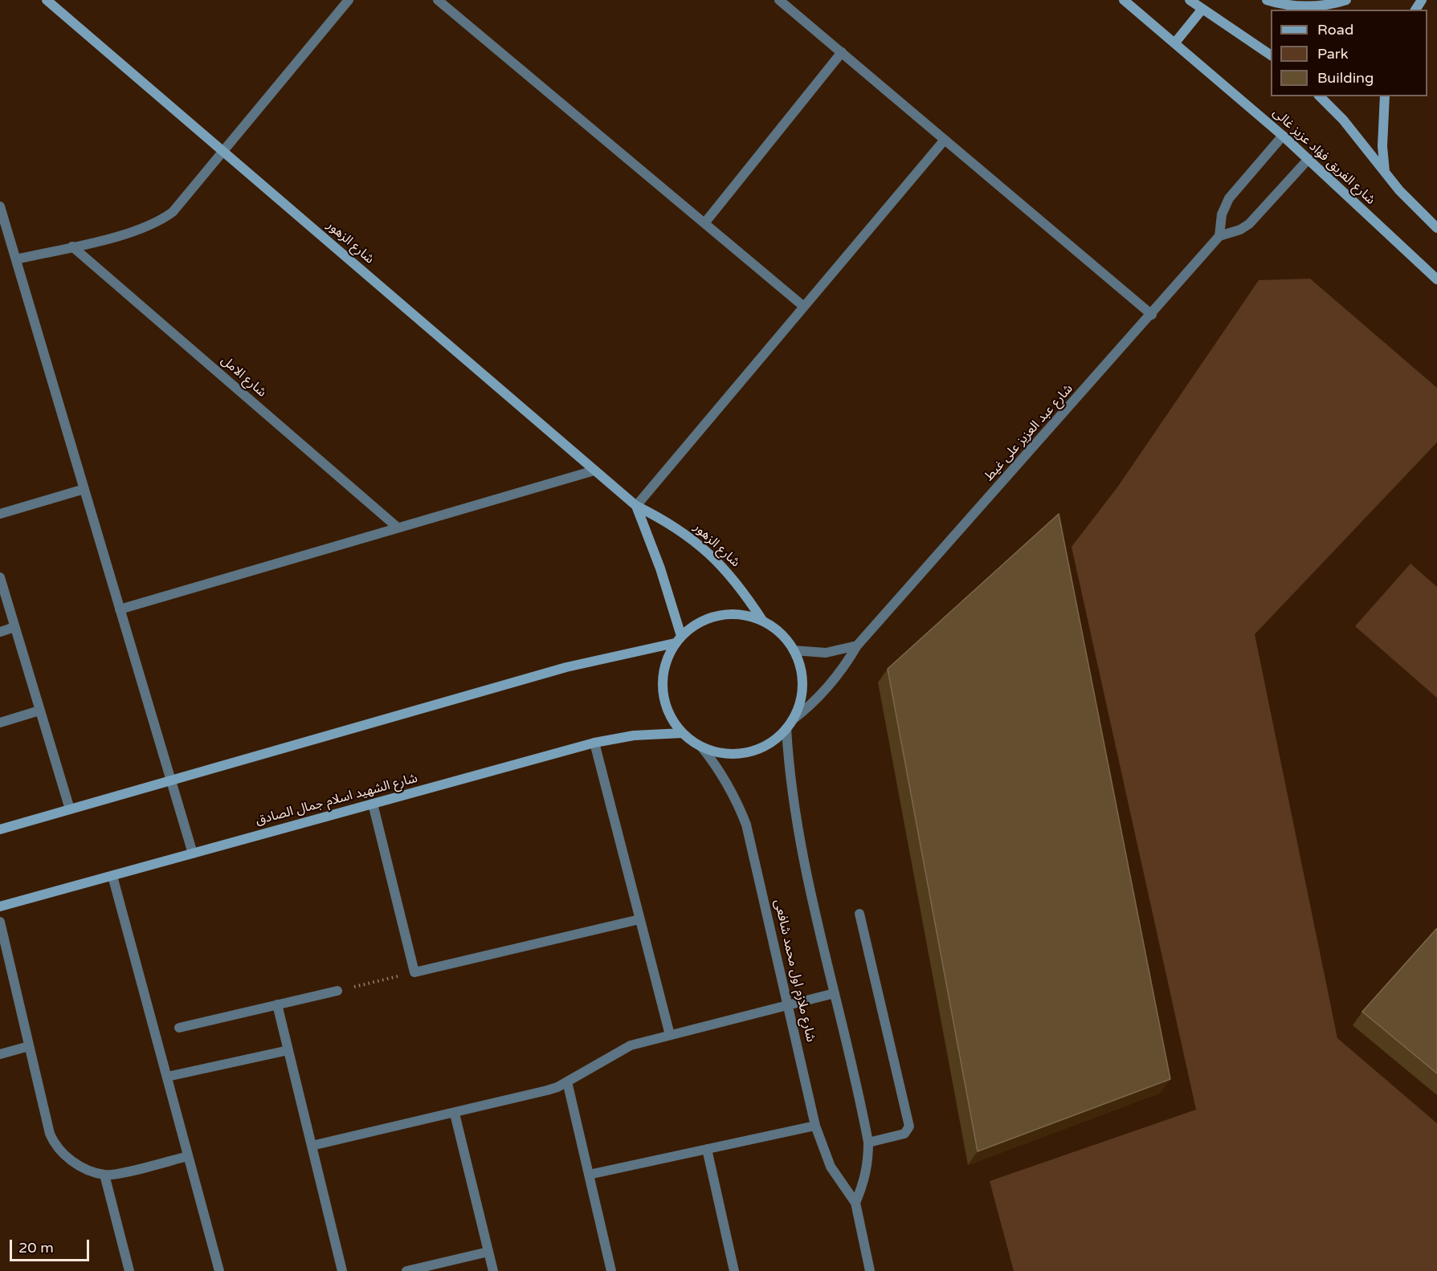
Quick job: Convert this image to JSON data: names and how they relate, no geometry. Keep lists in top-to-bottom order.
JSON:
{
  "streets": {
    "street": [
      "شارع الفريق فؤاد عزيز غالى",
      "شارع الزهور",
      "شارع الامل",
      "شارع عبد العزيز على غيط",
      "شارع الشهيد اسلام جمال الصادق",
      "شارع ملازم اول محمد شافعى"
    ]
  },
  "crossings": [
    ["شارع الزهور", "شارع عبد العزيز على غيط"],
    ["شارع الزهور", "شارع الشهيد اسلام جمال الصادق"],
    ["شارع الزهور", "شارع ملازم اول محمد شافعى"],
    ["شارع عبد العزيز على غيط", "شارع الشهيد اسلام جمال الصادق"],
    ["شارع عبد العزيز على غيط", "شارع ملازم اول محمد شافعى"],
    ["شارع الشهيد اسلام جمال الصادق", "شارع ملازم اول محمد شافعى"]
  ],
  "legend": ["Road", "Park", "Building"],
  "scale_bar": "20 m"
}
